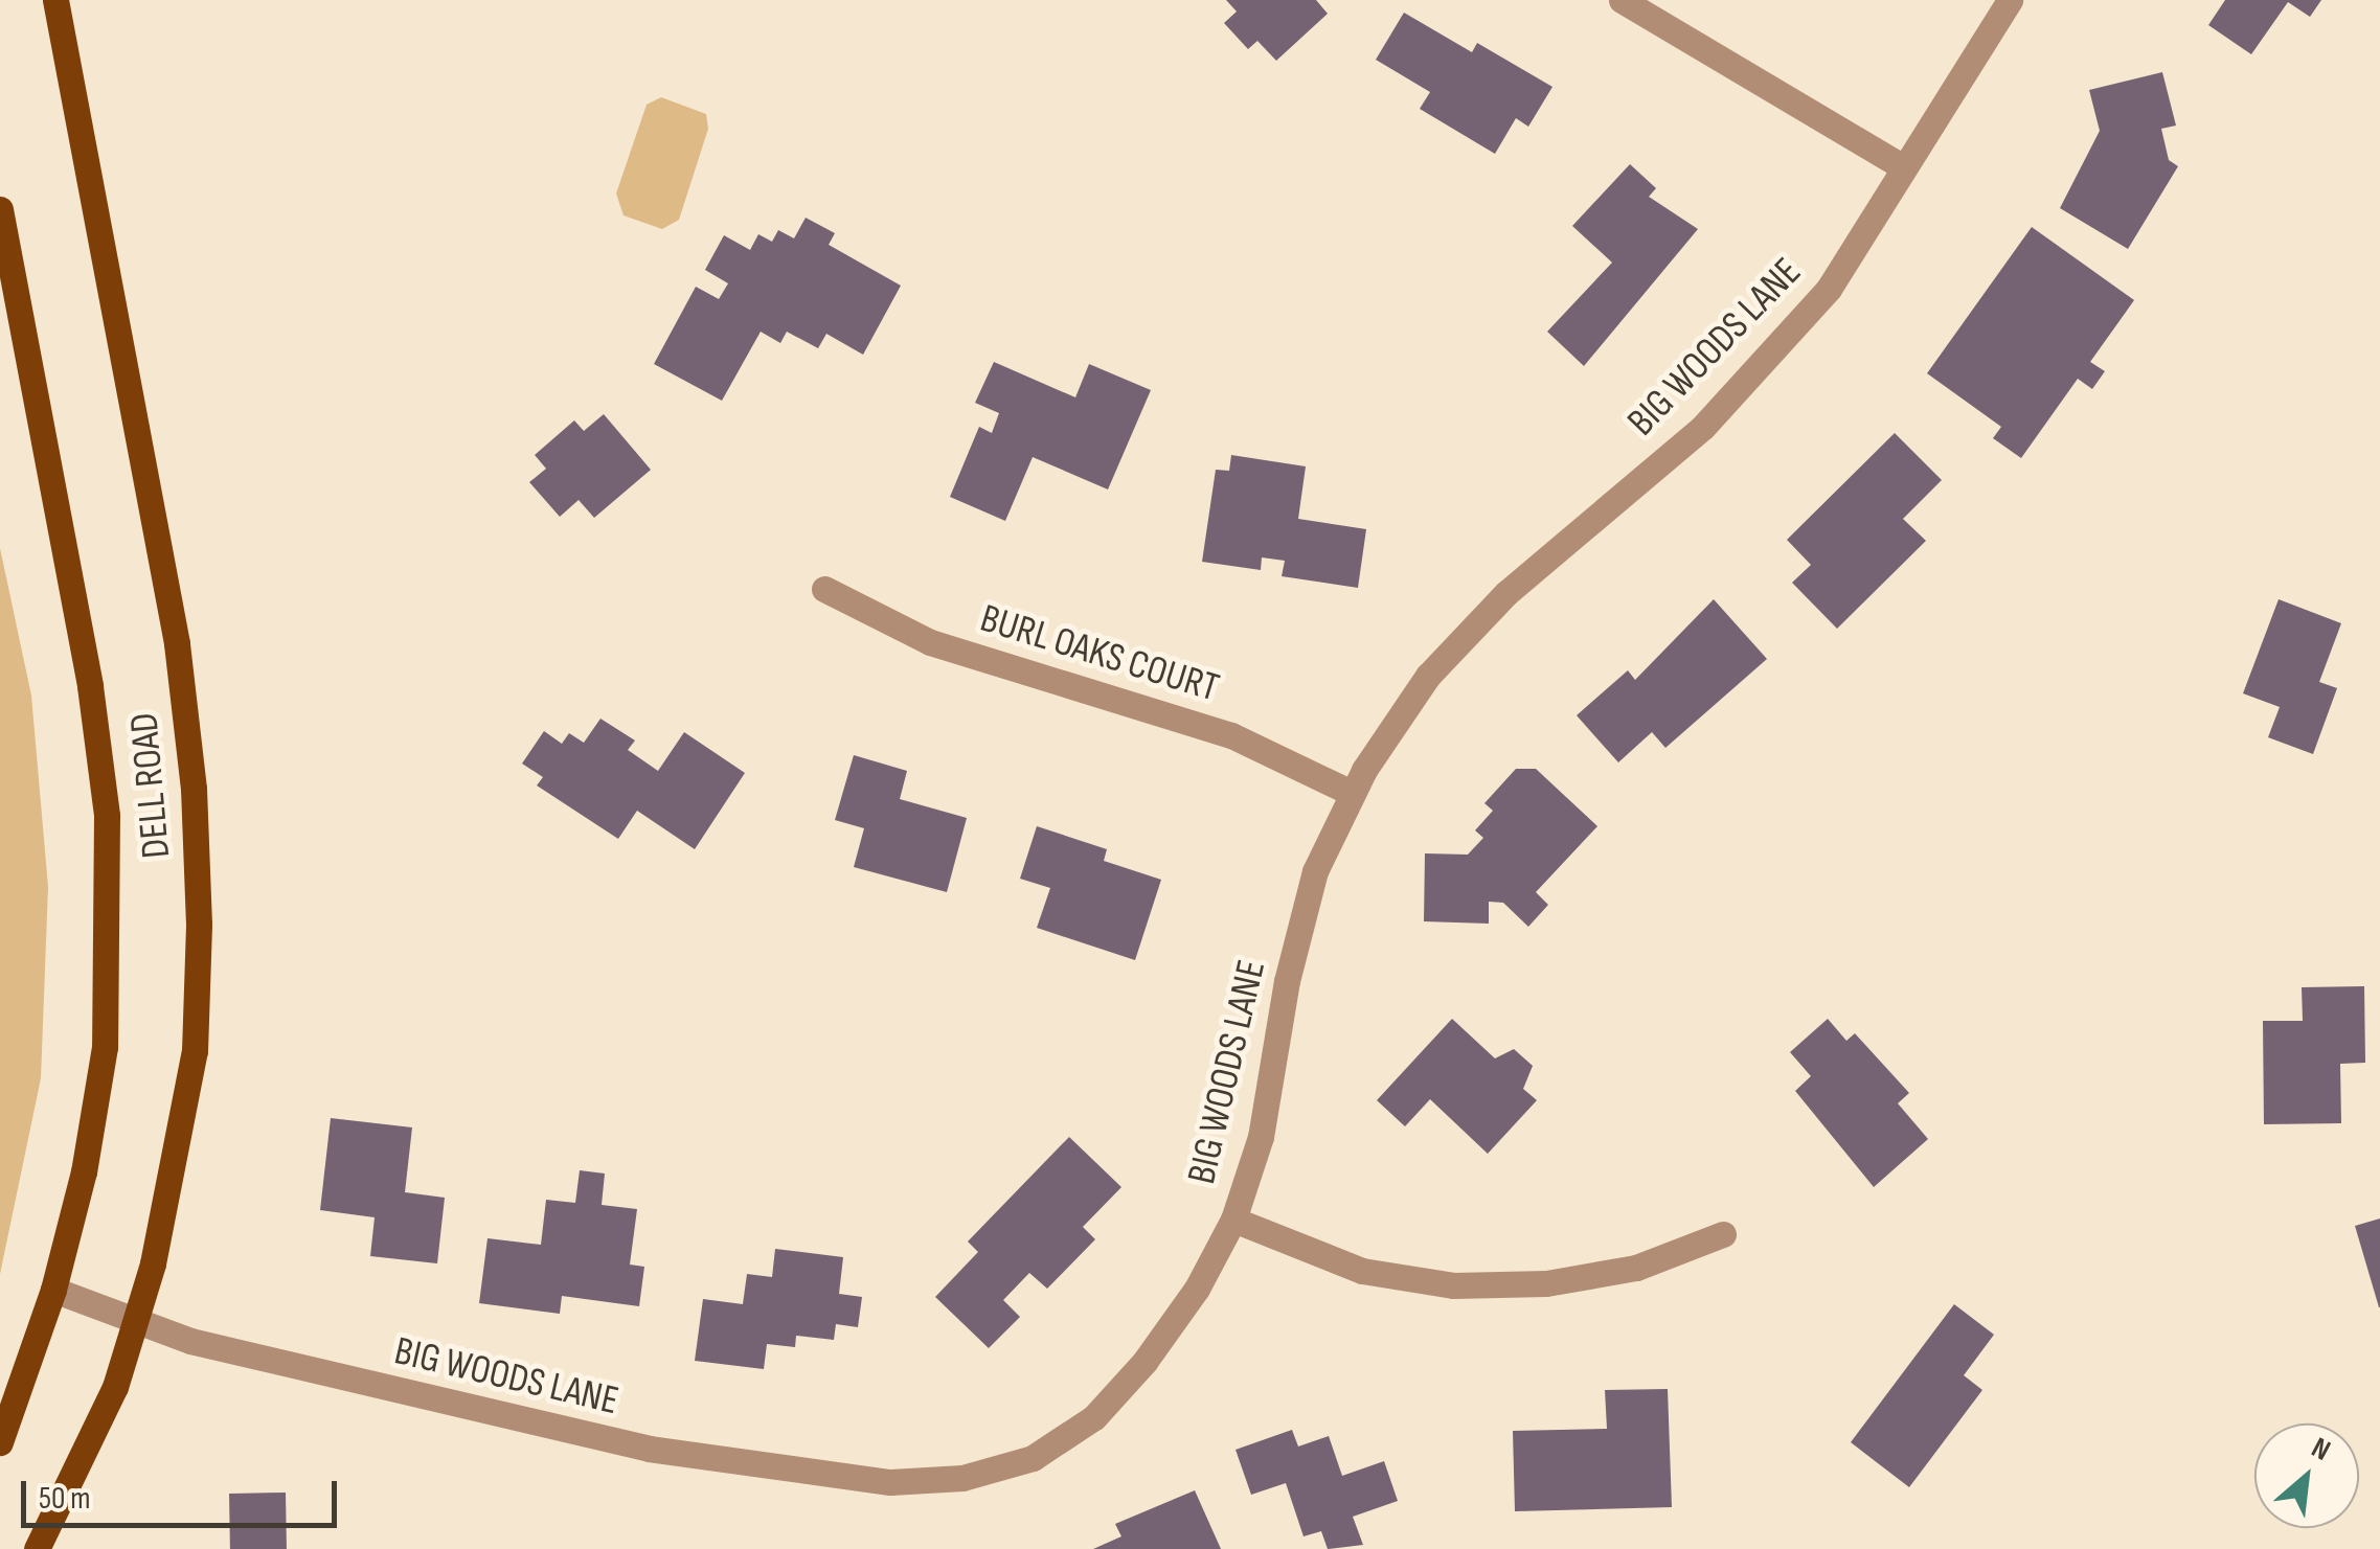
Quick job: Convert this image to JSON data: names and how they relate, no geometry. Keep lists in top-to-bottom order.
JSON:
{
  "streets": {
    "main road": ["DELL ROAD"],
    "street": ["BIG WOODS LANE", "BURL OAKS COURT"]
  },
  "crossings": [
    ["BIG WOODS LANE", "BURL OAKS COURT"],
    ["BIG WOODS LANE", "DELL ROAD"]
  ],
  "scale_bar": "50 m",
  "north": "top right"
}
